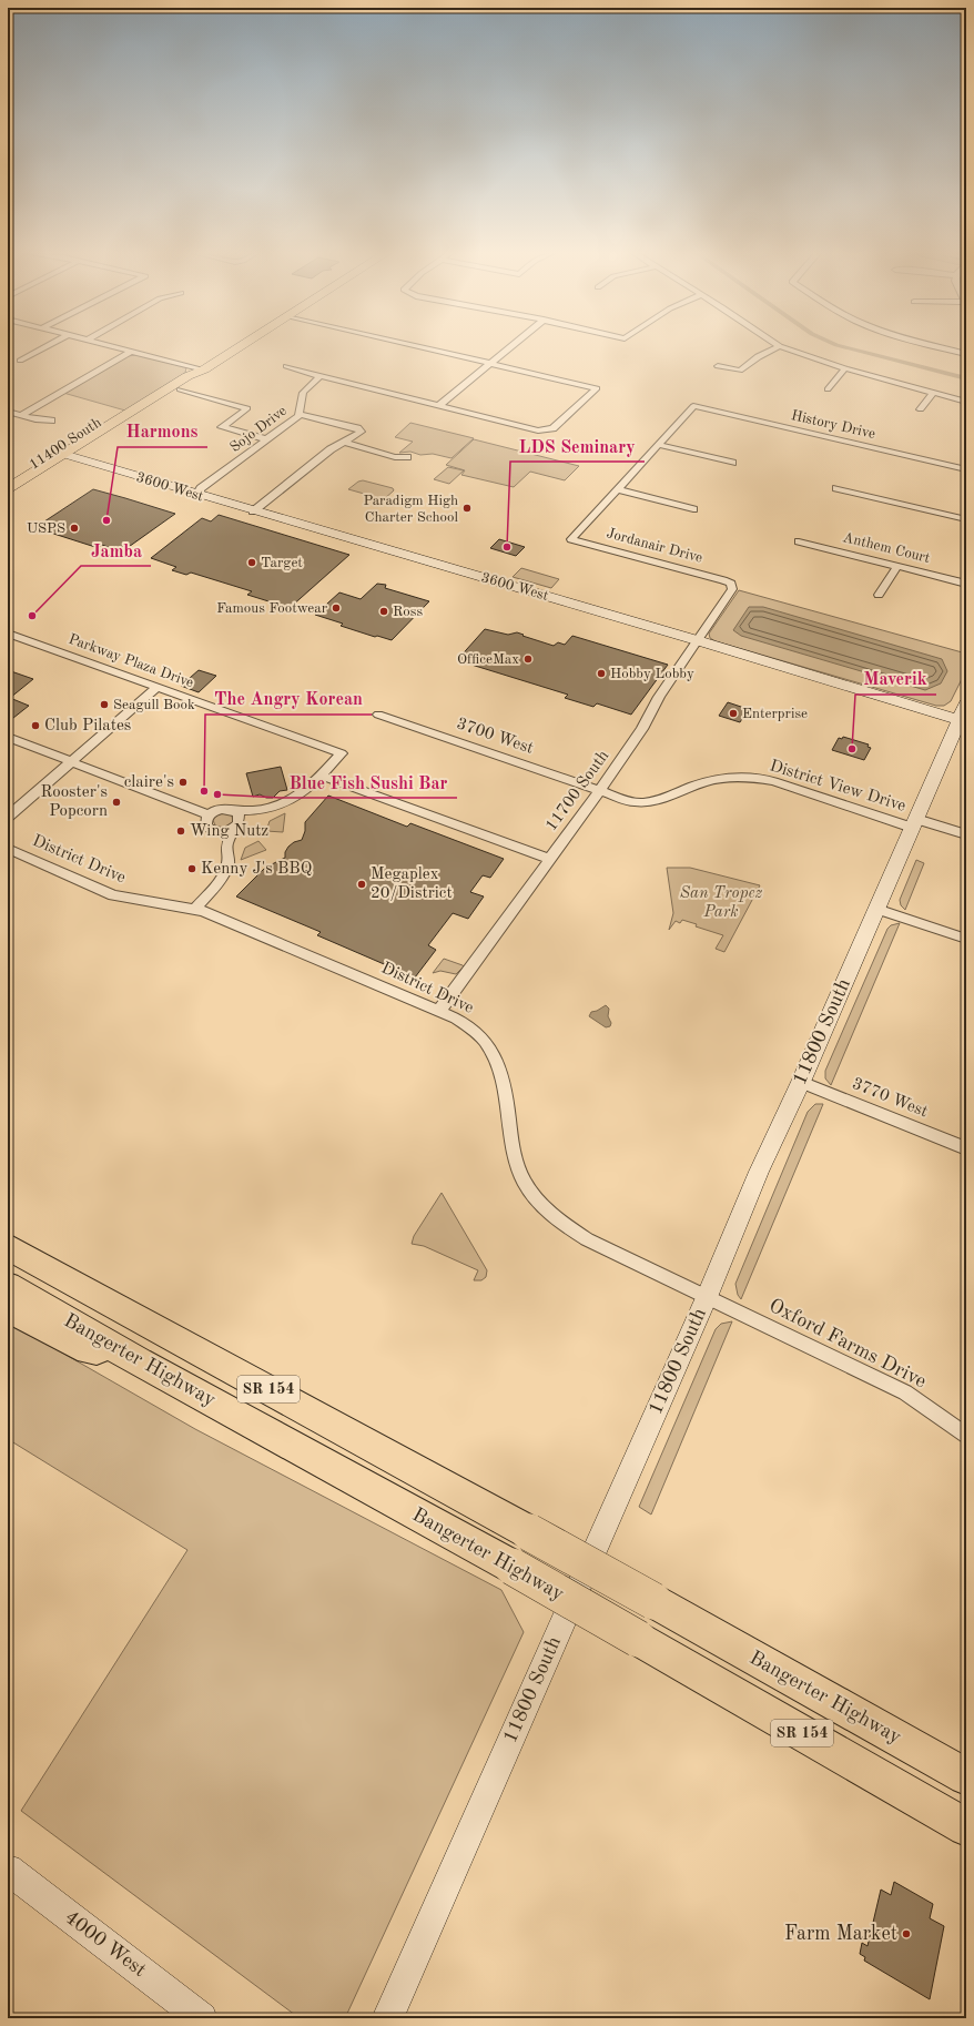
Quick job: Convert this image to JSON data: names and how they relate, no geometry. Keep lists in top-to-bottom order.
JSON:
{
  "streets": {
    "highway": ["Bangerter Highway", "SR 154"],
    "main road": [
      "11400 South",
      "3600 West",
      "11800 South",
      "4000 West"
    ],
    "street": [
      "History Drive",
      "Sojo Drive",
      "Jordanair Drive",
      "Anthem Court",
      "Parkway Plaza Drive",
      "3700 West",
      "District View Drive",
      "11700 South",
      "District Drive",
      "3770 West",
      "Oxford Farms Drive"
    ]
  },
  "crossings": [
    ["Sojo Drive", "3600 West"],
    ["11400 South", "3600 West"],
    ["3600 West", "11700 South"],
    ["3600 West", "11800 South"],
    ["Jordanair Drive", "11700 South"],
    ["3700 West", "District View Drive"],
    ["3700 West", "11700 South"],
    ["District View Drive", "11700 South"],
    ["District View Drive", "11800 South"],
    ["11700 South", "District Drive"],
    ["District Drive", "11800 South"],
    ["District Drive", "Oxford Farms Drive"],
    ["11800 South", "3770 West"],
    ["11800 South", "Oxford Farms Drive"]
  ],
  "parks": ["San Tropez Park"],
  "places": [
    "Paradigm High Charter School",
    "Harmons",
    "USPS",
    "LDS Seminary",
    "Target",
    "Famous Footwear",
    "Ross",
    "Jamba",
    "OfficeMax",
    "Hobby Lobby",
    "Seagull Book",
    "Enterprise",
    "Club Pilates",
    "Maverik",
    "claire's",
    "The Angry Korean",
    "Blue Fish Sushi Bar",
    "Rooster's Popcorn",
    "Wing Nutz",
    "Kenny J's BBQ",
    "Megaplex 20/District",
    "Farm Market"
  ]
}
